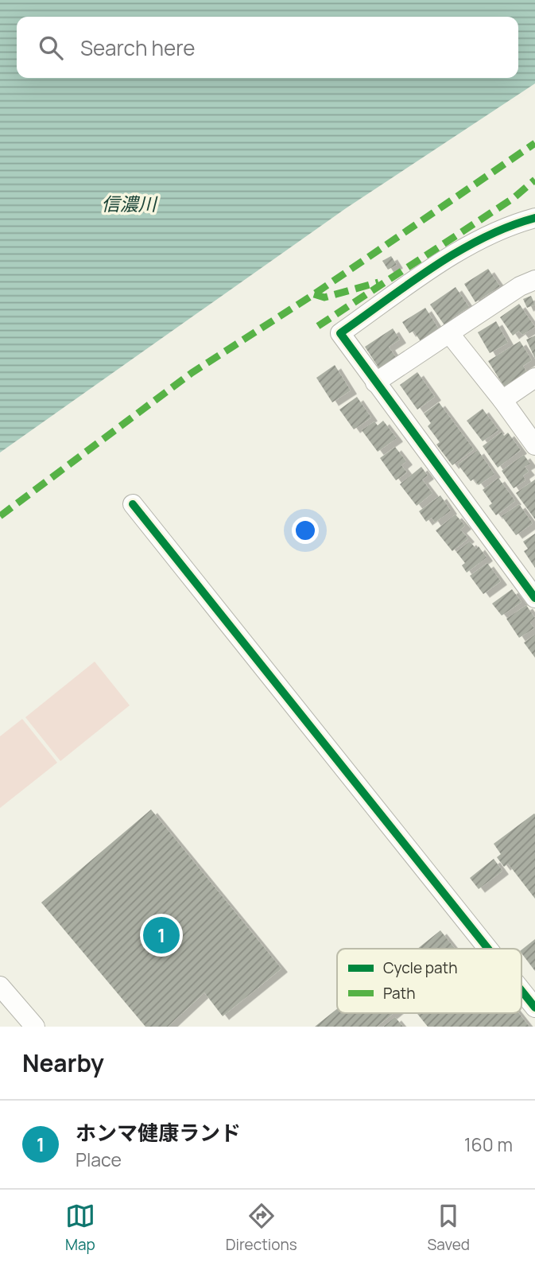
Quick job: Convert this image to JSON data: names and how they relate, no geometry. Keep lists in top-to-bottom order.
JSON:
{
  "water": ["信濃川"],
  "legend": ["Cycle path", "Path"],
  "page": {
    "search": "Search here",
    "pins": "1",
    "heading": "Nearby",
    "list": [
      {
        "mark": "1",
        "name": "ホンマ健康ランド",
        "note": "Place",
        "value": "160 m"
      }
    ],
    "nav": ["Map", "Directions", "Saved"]
  }
}
